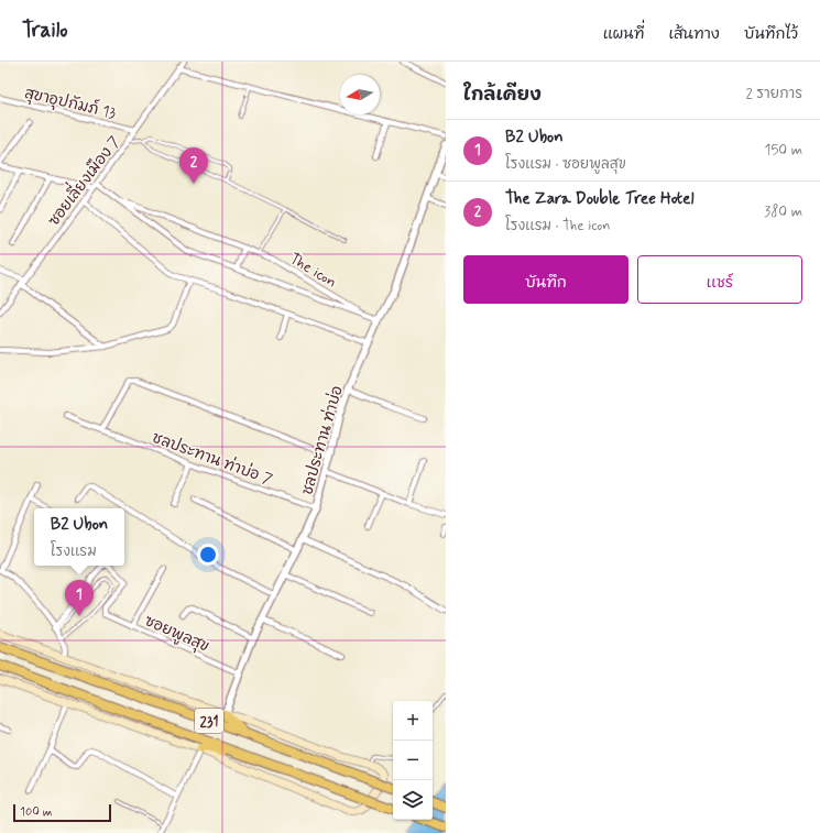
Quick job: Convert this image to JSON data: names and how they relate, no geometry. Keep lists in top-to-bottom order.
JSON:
{
  "streets": {
    "highway": ["231"],
    "street": [
      "สุขาอุปกัมภ์ 13",
      "ซอยเลี่ยงเมือง 7",
      "The icon",
      "ชลประทาน ท่าบ่อ",
      "ชลประทาน ท่าบ่อ 7",
      "ซอยพูลสุข"
    ]
  },
  "crossings": [
    ["สุขาอุปกัมภ์ 13", "ซอยเลี่ยงเมือง 7"],
    ["ซอยเลี่ยงเมือง 7", "The icon"],
    ["The icon", "ชลประทาน ท่าบ่อ"],
    ["ชลประทาน ท่าบ่อ", "ชลประทาน ท่าบ่อ 7"],
    ["ชลประทาน ท่าบ่อ", "ซอยพูลสุข"]
  ],
  "scale_bar": "100 m",
  "north": "left",
  "page": {
    "header": "Trailo",
    "nav": ["แผนที่", "เส้นทาง", "บันทึกไว้"],
    "heading": ["ใกล้เคียง", "2 รายการ"],
    "list": [
      {
        "mark": "1",
        "name": "B2 Ubon",
        "note": "โรงแรม · ซอยพูลสุข",
        "value": "150 m"
      },
      {
        "mark": "2",
        "name": "The Zara Double Tree Hotel",
        "note": "โรงแรม · The icon",
        "value": "380 m"
      }
    ],
    "pins": ["2", "1"],
    "buttons": ["บันทึก", "แชร์"],
    "popup": ["B2 Ubon", "โรงแรม"],
    "map_buttons": ["+", "−"],
    "scale": "100 m"
  }
}
